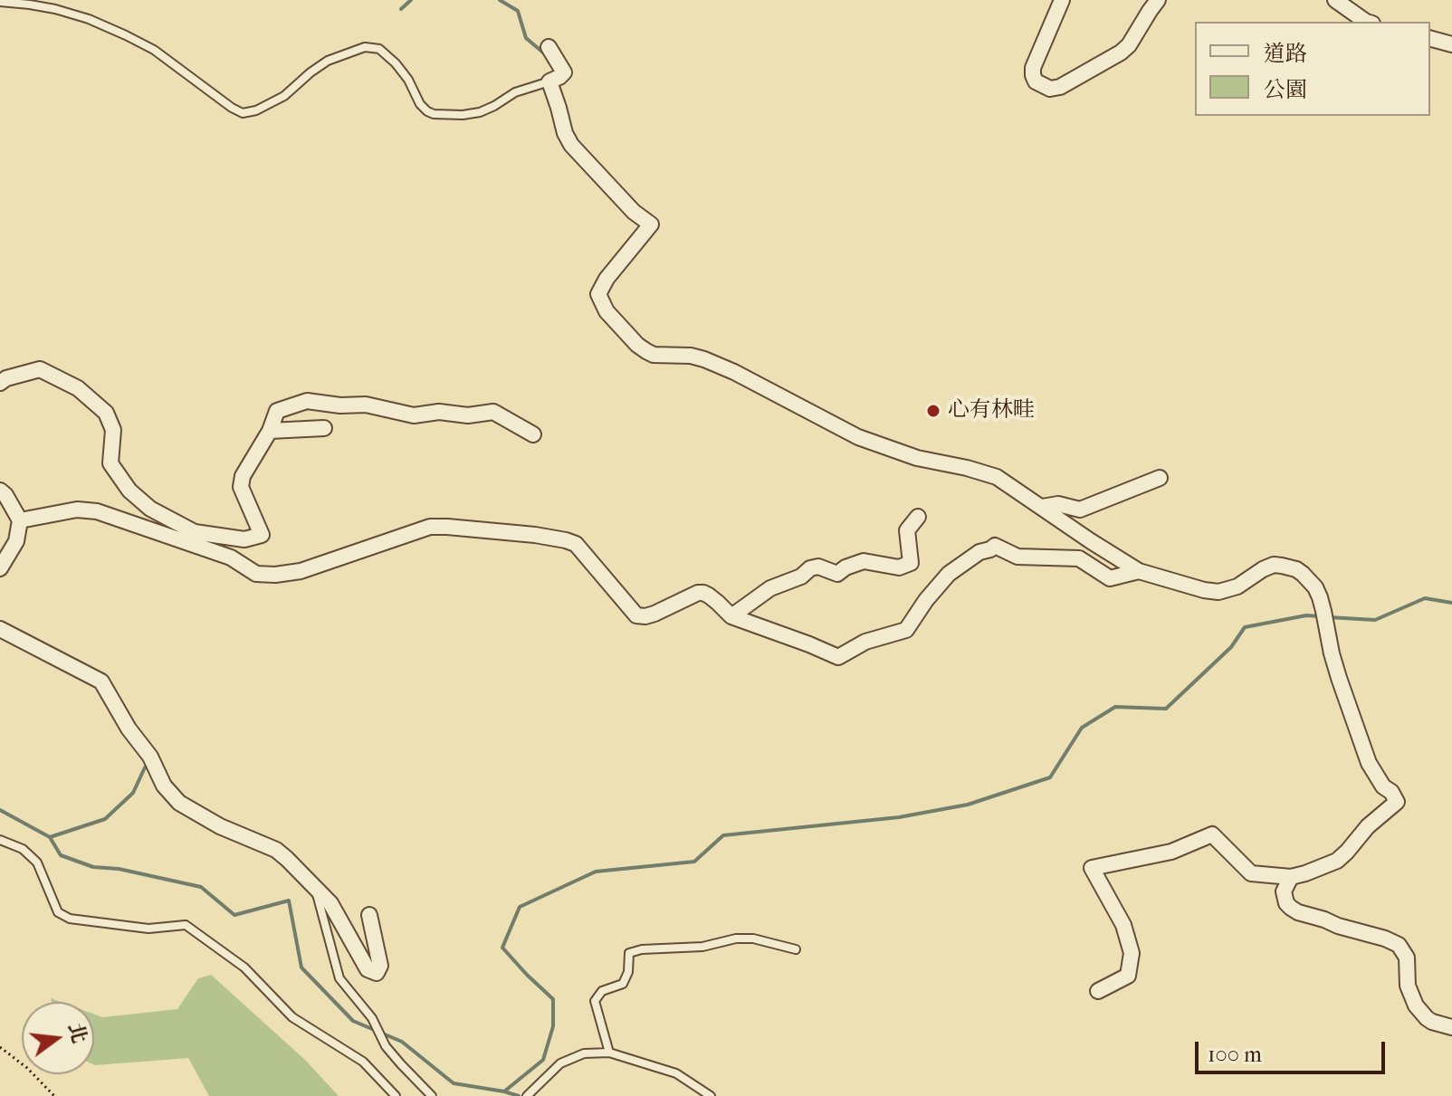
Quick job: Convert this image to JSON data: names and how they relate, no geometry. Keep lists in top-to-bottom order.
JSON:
{
  "places": ["心有林畦"],
  "legend": ["道路", "公園"],
  "scale_bar": "100 m",
  "north": "right"
}
